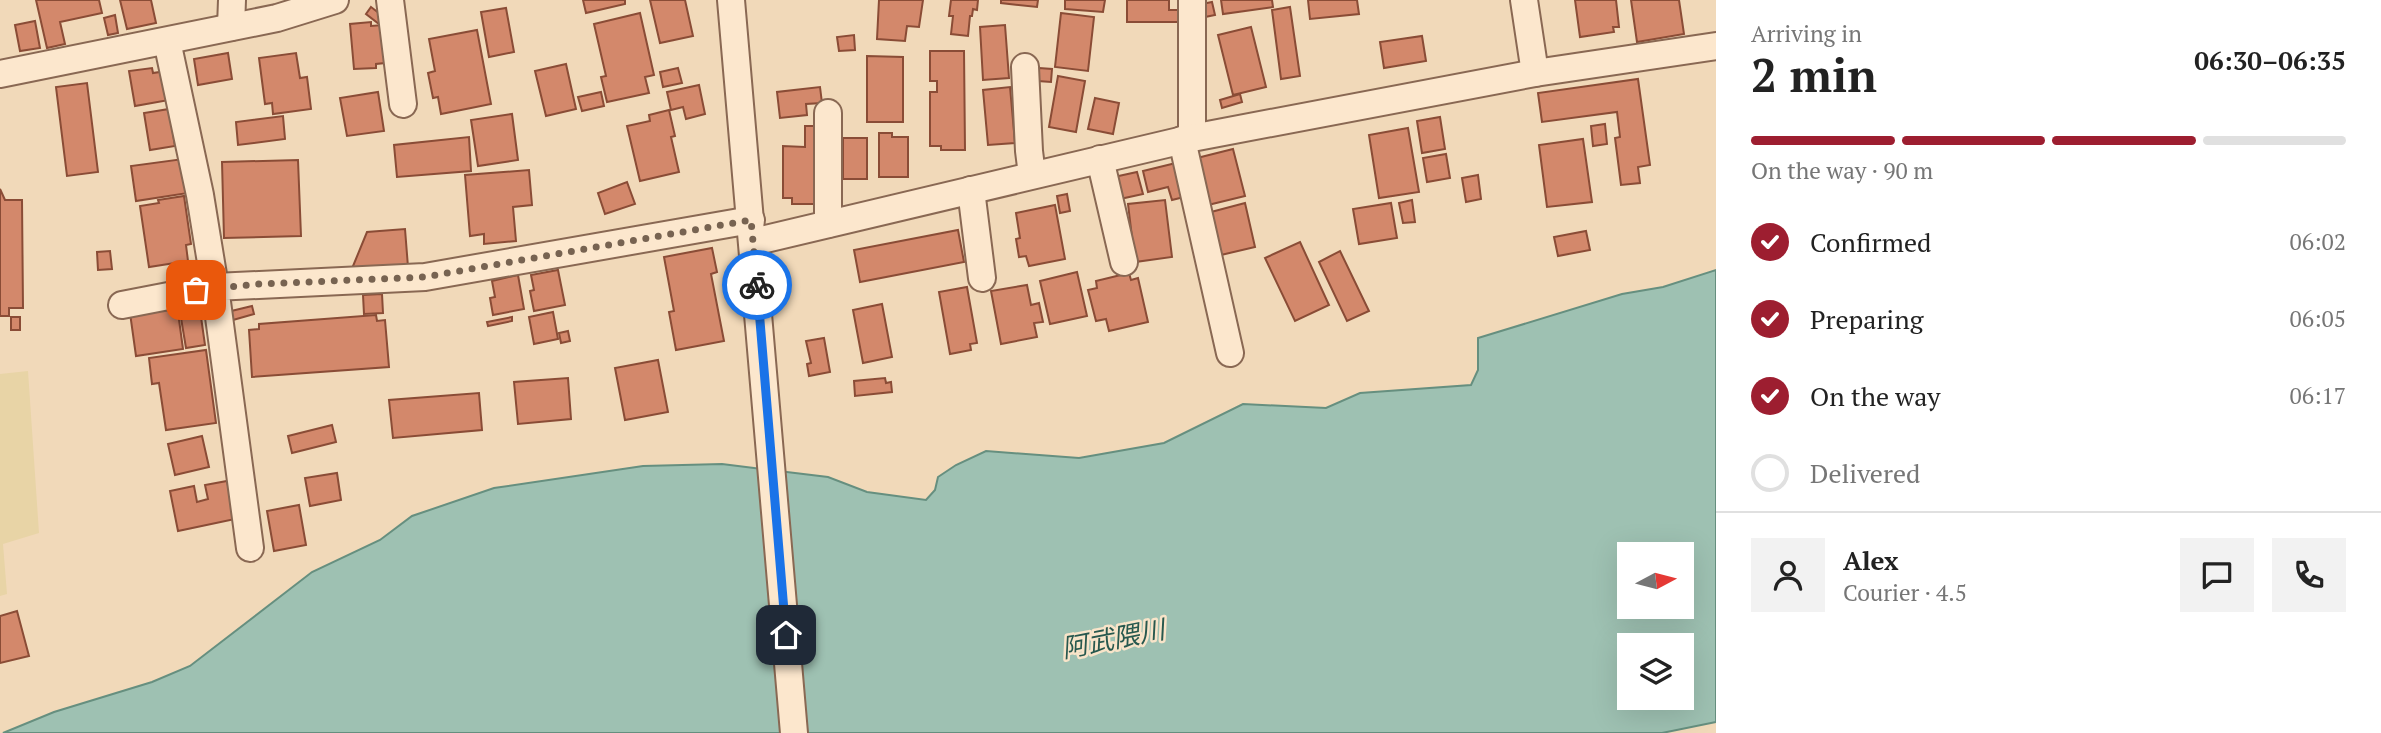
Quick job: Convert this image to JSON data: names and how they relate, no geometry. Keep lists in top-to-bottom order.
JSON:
{
  "water": ["阿武隈川"],
  "north": "right",
  "page": {
    "heading": ["2 min", "Arriving in", "06:30–06:35"],
    "panel": ["Alex", "Courier · 4.5"],
    "bar": "On the way · 90 m",
    "list": [
      ["Confirmed", "06:02"],
      ["Preparing", "06:05"],
      ["On the way", "06:17"],
      "Delivered"
    ]
  }
}
